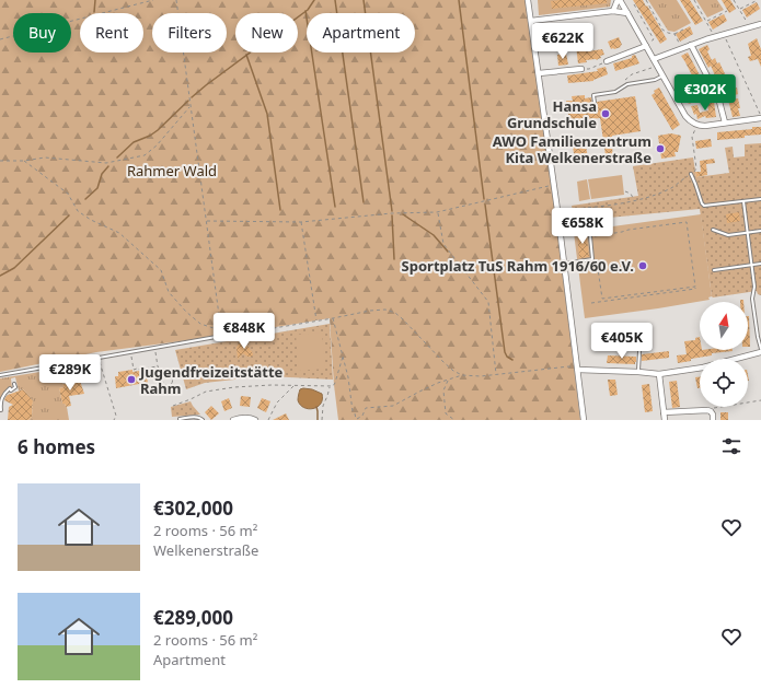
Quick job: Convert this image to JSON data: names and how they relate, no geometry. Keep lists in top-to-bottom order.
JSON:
{
  "parks": ["Rahmer Wald"],
  "places": [
    "Hansa Grundschule",
    "AWO Familienzentrum Kita Welkenerstraße",
    "Sportplatz TuS Rahm 1916/60 e.V.",
    "Jugendfreizeitstätte Rahm"
  ],
  "north": "top",
  "page": {
    "chip": [
      "Buy",
      "Rent",
      "Filters",
      "New",
      "Apartment"
    ],
    "price": [
      "€622K",
      "€302K",
      "€658K",
      "€848K",
      "€405K",
      "€289K"
    ],
    "heading": "6 homes",
    "list": [
      {
        "name": "€302,000",
        "note": "2 rooms · 56 m² · Welkenerstraße"
      },
      {
        "name": "€289,000",
        "note": "2 rooms · 56 m² · Apartment"
      }
    ]
  }
}
